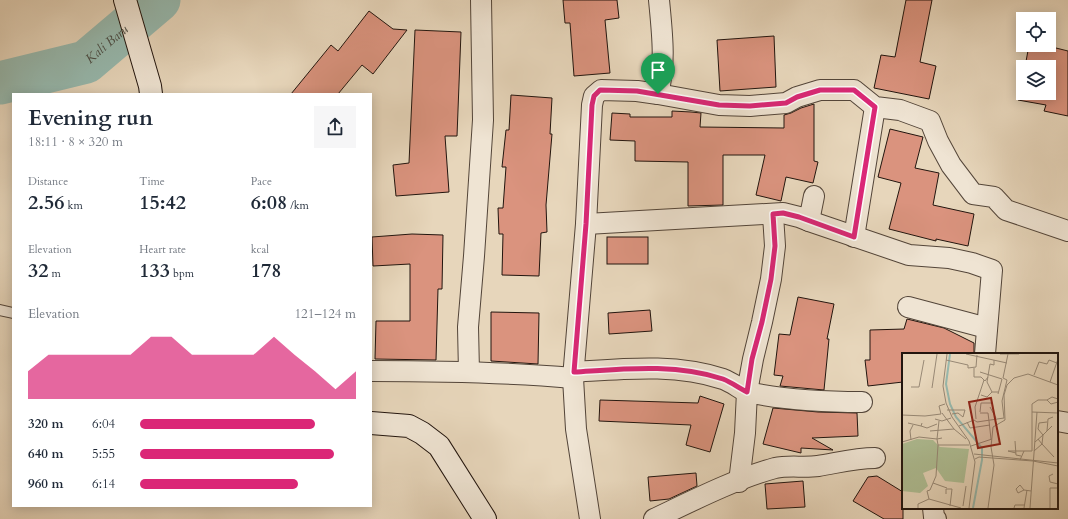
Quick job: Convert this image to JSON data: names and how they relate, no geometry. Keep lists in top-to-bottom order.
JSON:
{
  "water": ["Kali Baru"],
  "page": {
    "heading": ["Evening run", "18:11 · 8 × 320 m"],
    "stats": [
      ["Distance", "2.56 km"],
      ["Time", "15:42"],
      ["Pace", "6:08 /km"],
      ["Elevation", "32 m"],
      ["Heart rate", "133 bpm"],
      ["kcal", "178"]
    ],
    "chart": ["Elevation", "121–124 m"],
    "list": [
      {
        "name": "320 m",
        "note": "6:04"
      },
      {
        "name": "640 m",
        "note": "5:55"
      },
      {
        "name": "960 m",
        "note": "6:14"
      }
    ]
  }
}
